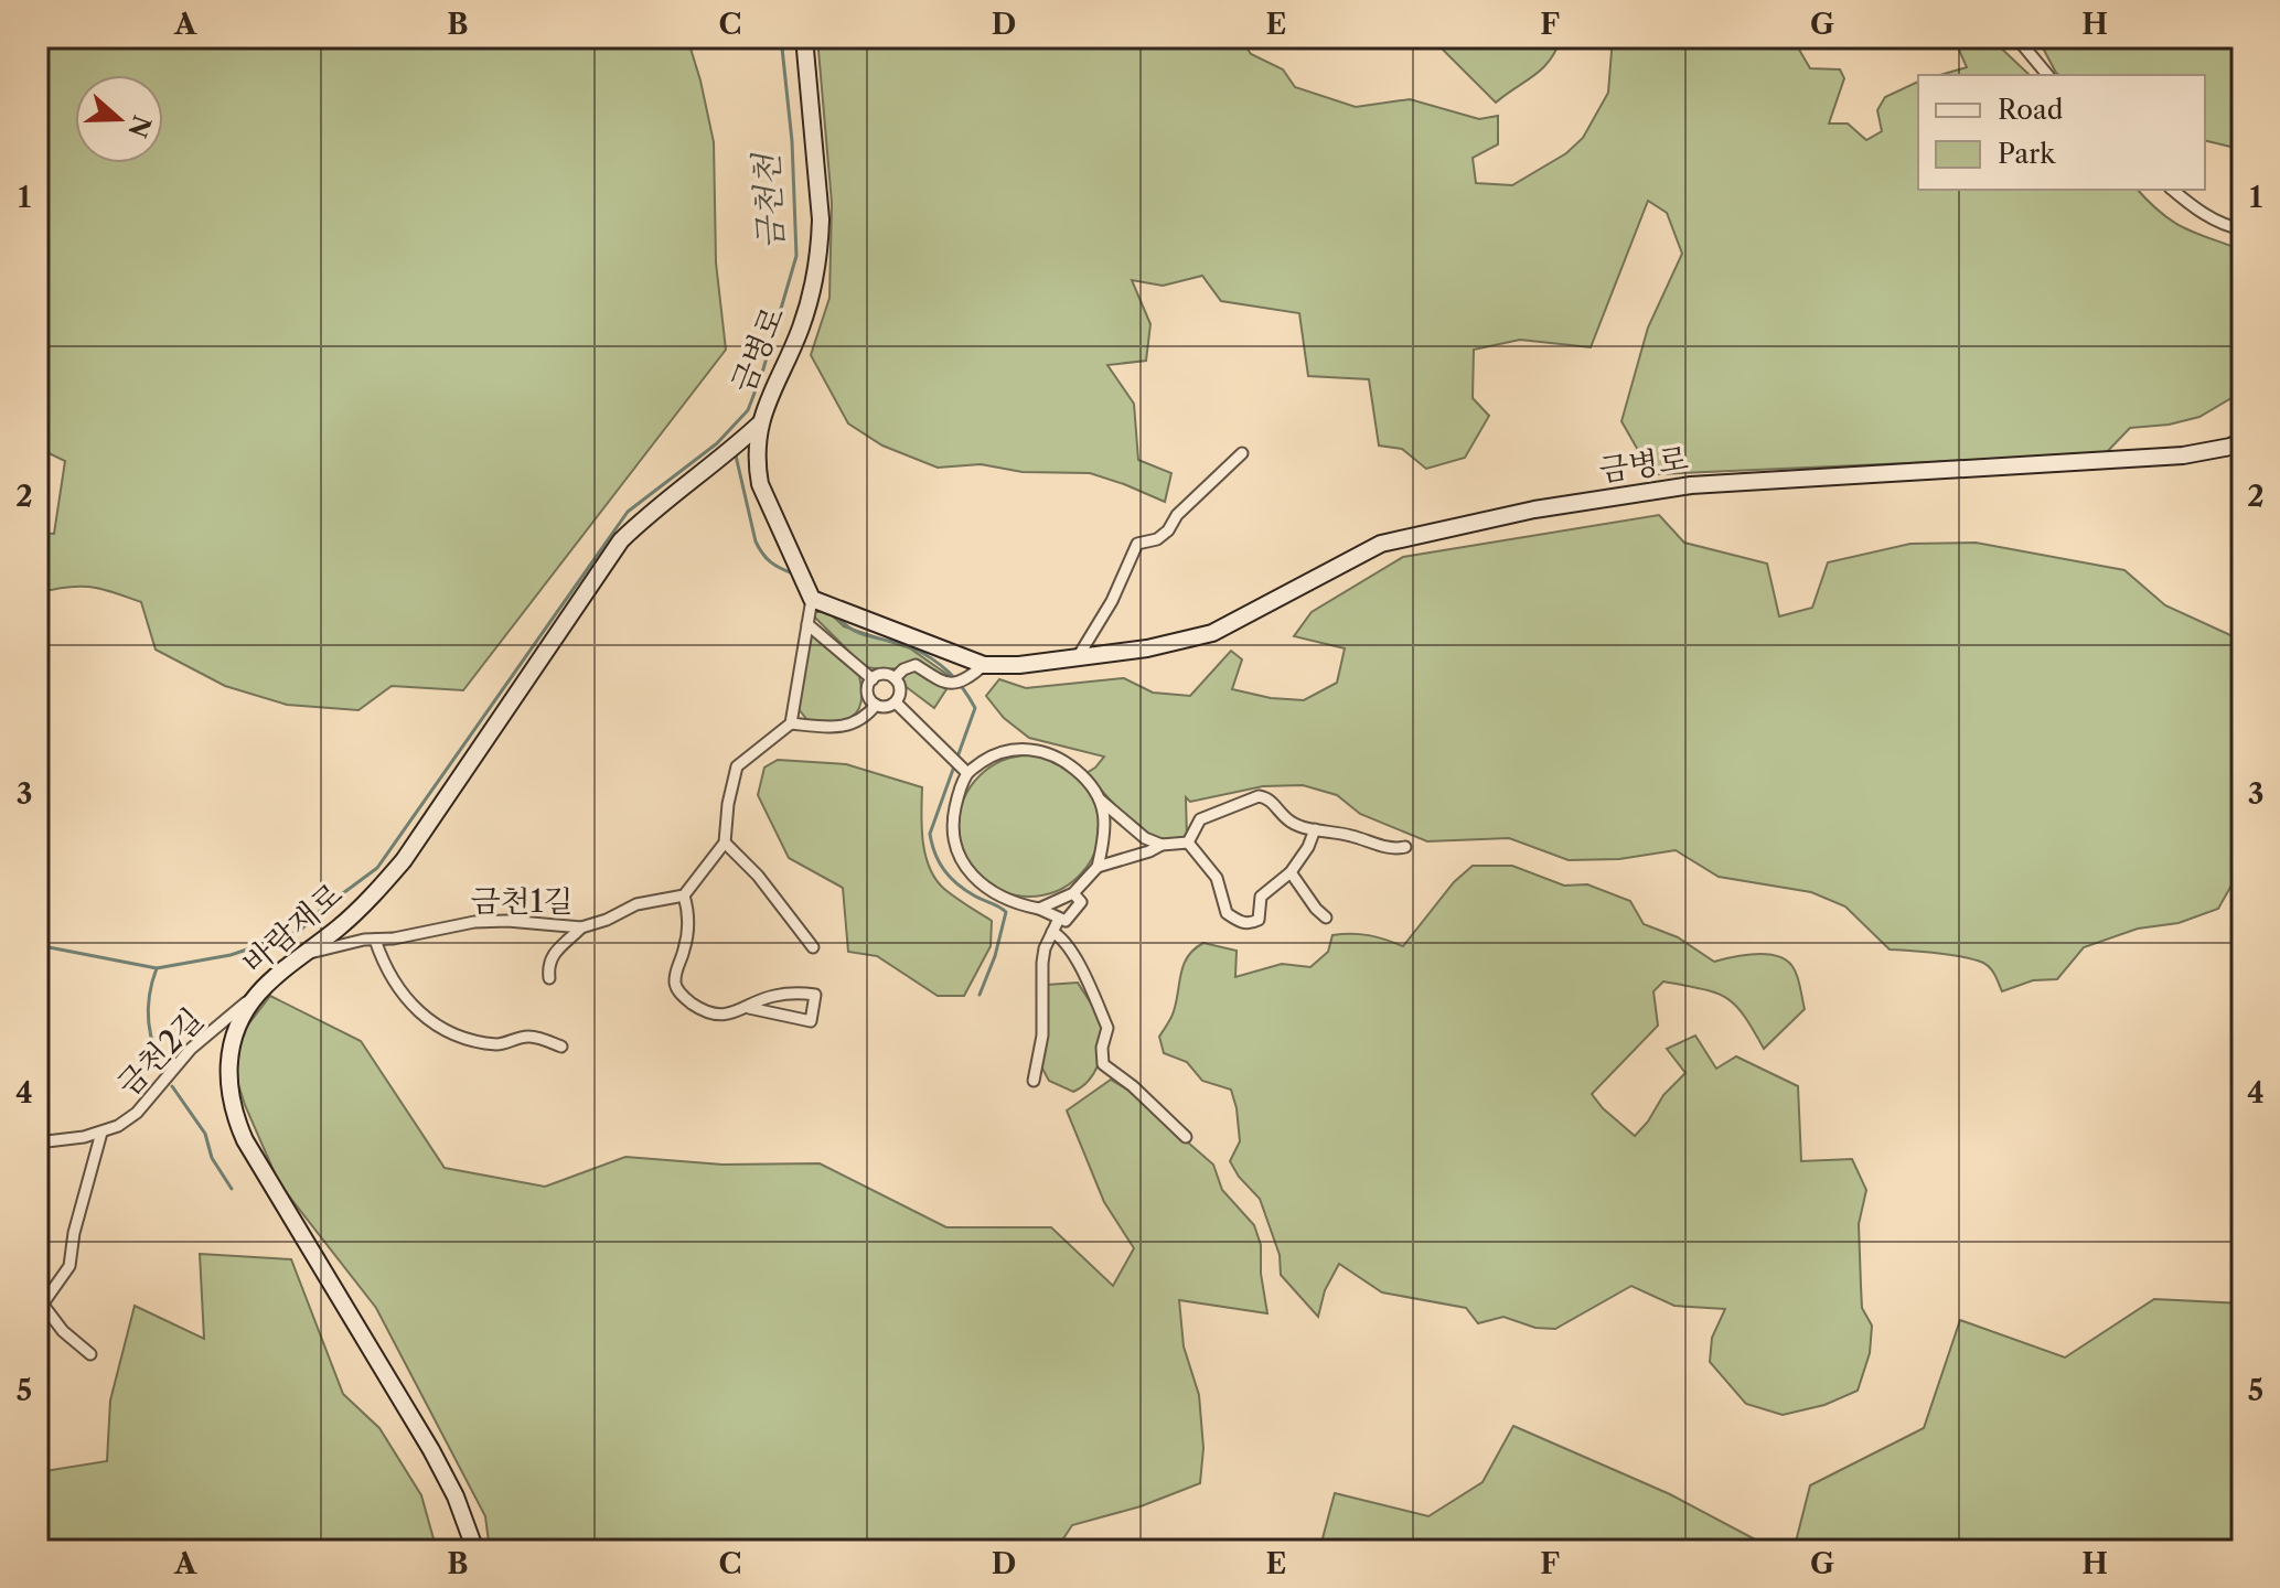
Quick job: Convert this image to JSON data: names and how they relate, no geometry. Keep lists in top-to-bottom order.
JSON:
{
  "streets": {
    "street": [
      "금병로",
      "금천1길",
      "바람재로",
      "금천2길"
    ]
  },
  "crossings": [
    ["금병로", "바람재로"],
    ["금천1길", "바람재로"],
    ["바람재로", "금천2길"]
  ],
  "water": ["금천천"],
  "legend": ["Road", "Park"],
  "north": "right",
  "grid": {
    "columns": [
      "A",
      "B",
      "C",
      "D",
      "E",
      "F",
      "G",
      "H"
    ],
    "rows": [
      "1",
      "2",
      "3",
      "4",
      "5"
    ]
  }
}
